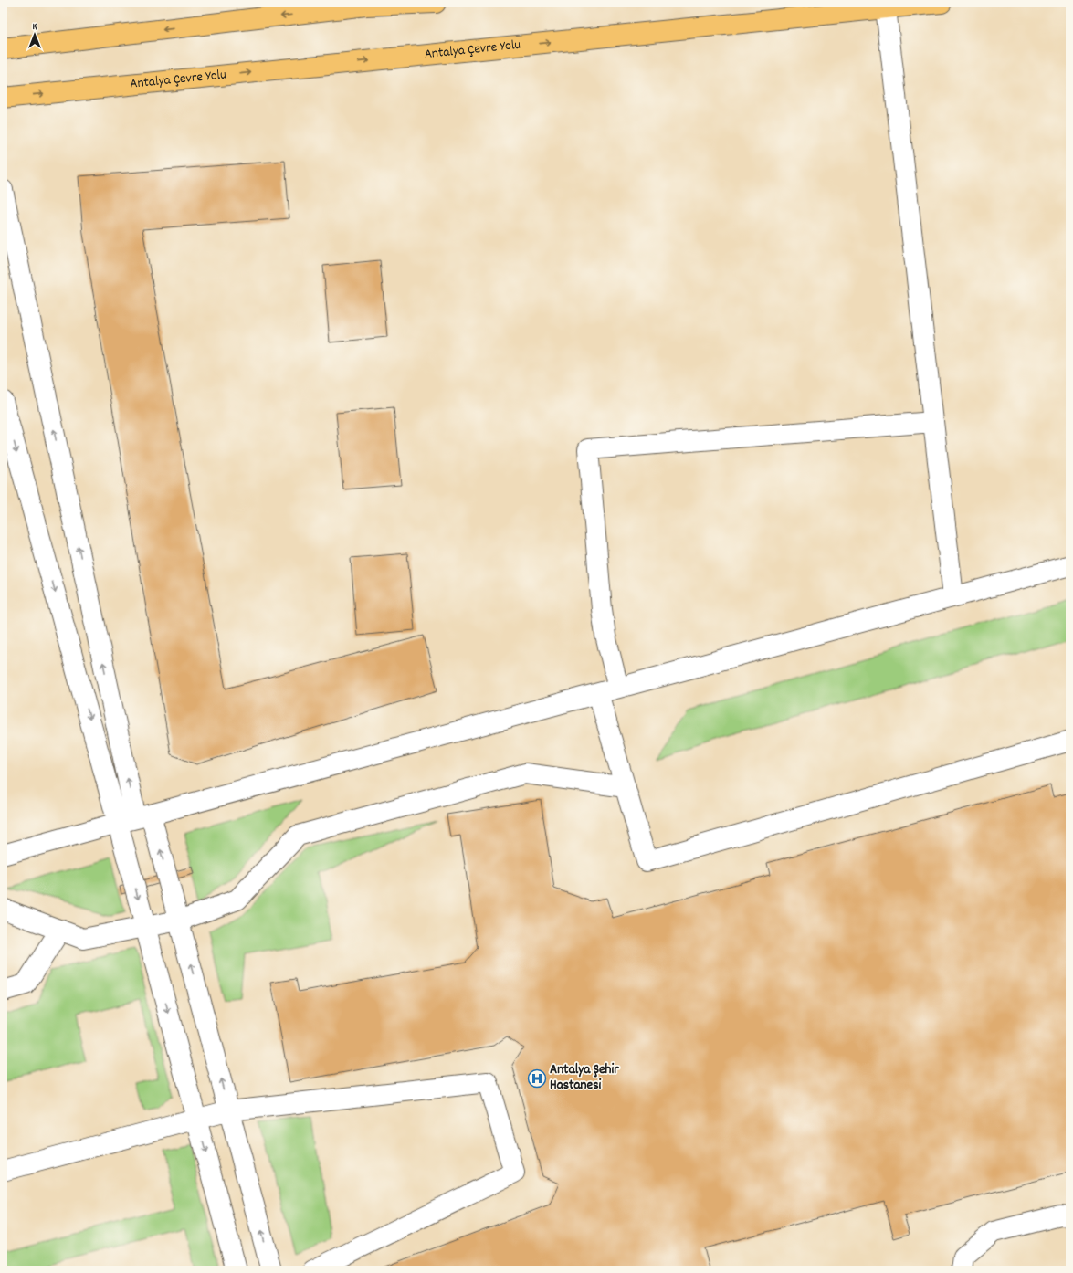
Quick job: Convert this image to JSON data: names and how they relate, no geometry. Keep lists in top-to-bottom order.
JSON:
{
  "streets": {
    "main road": ["Antalya Çevre Yolu"]
  },
  "places": {
    "hospital": ["Antalya Şehir Hastanesi"]
  },
  "north": "top"
}
